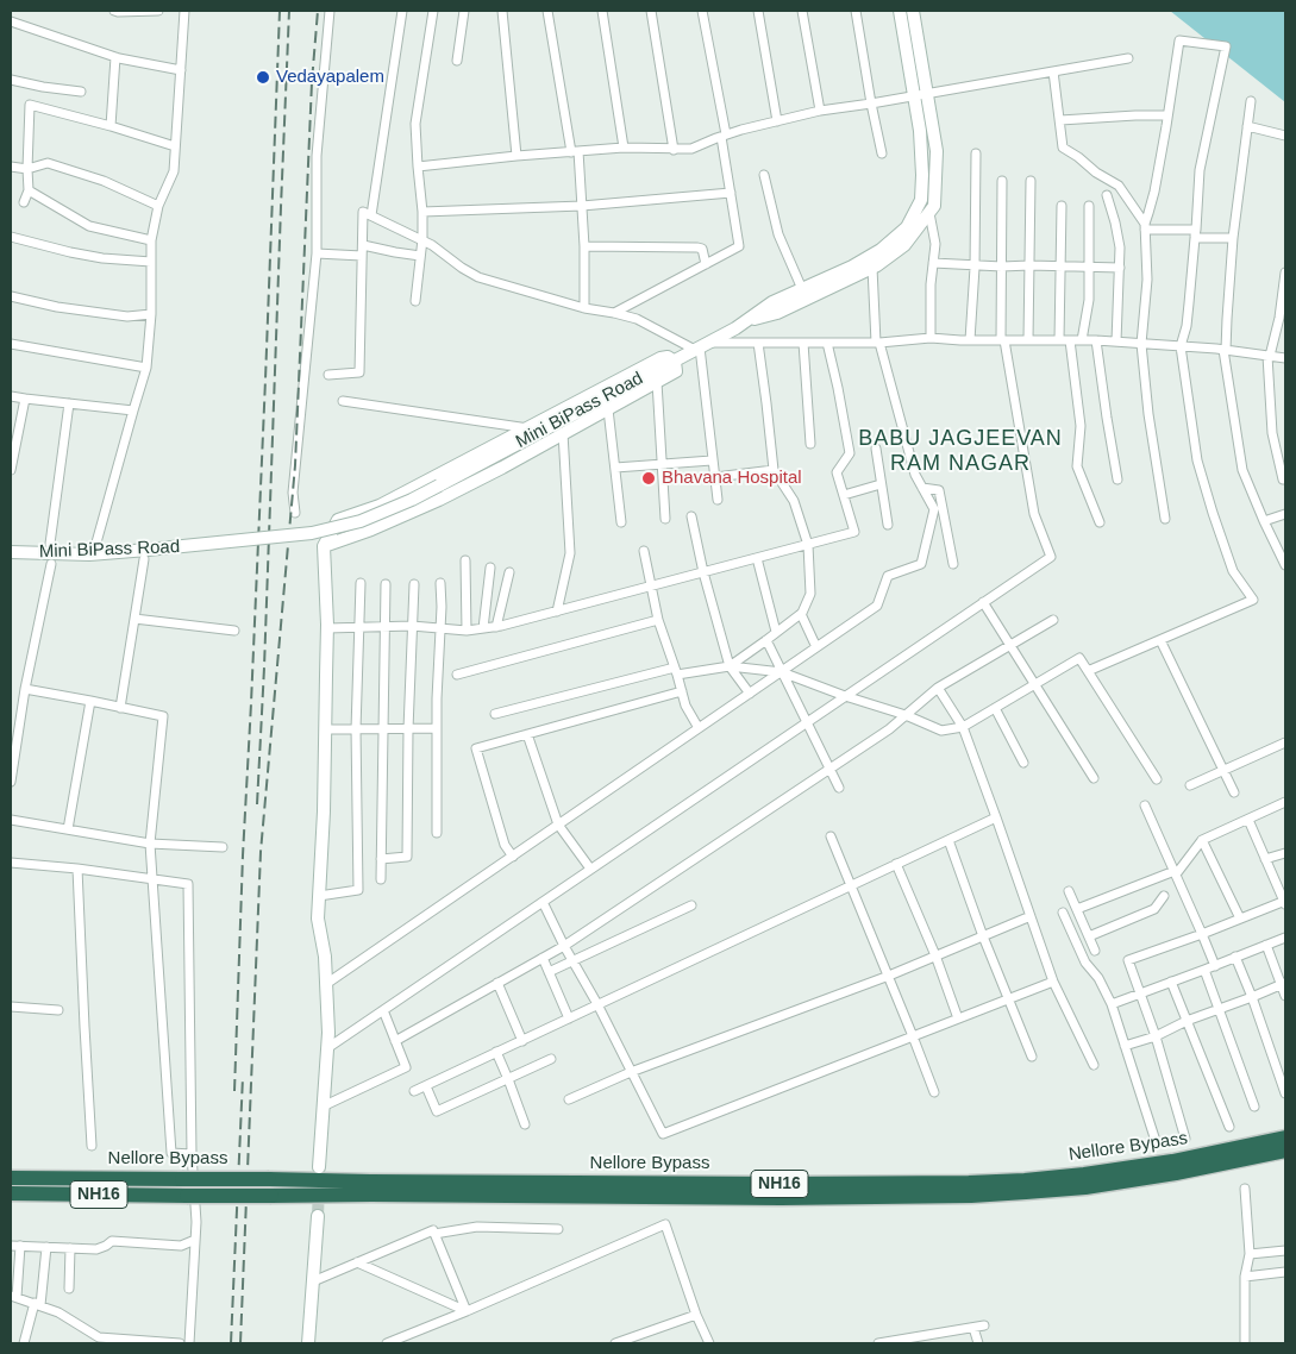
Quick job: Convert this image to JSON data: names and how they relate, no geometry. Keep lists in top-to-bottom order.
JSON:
{
  "streets": {
    "highway": ["Nellore Bypass", "NH16"],
    "street": ["Mini BiPass Road"]
  },
  "districts": ["BABU JAGJEEVAN RAM NAGAR"],
  "places": ["Vedayapalem", "Bhavana Hospital"]
}
